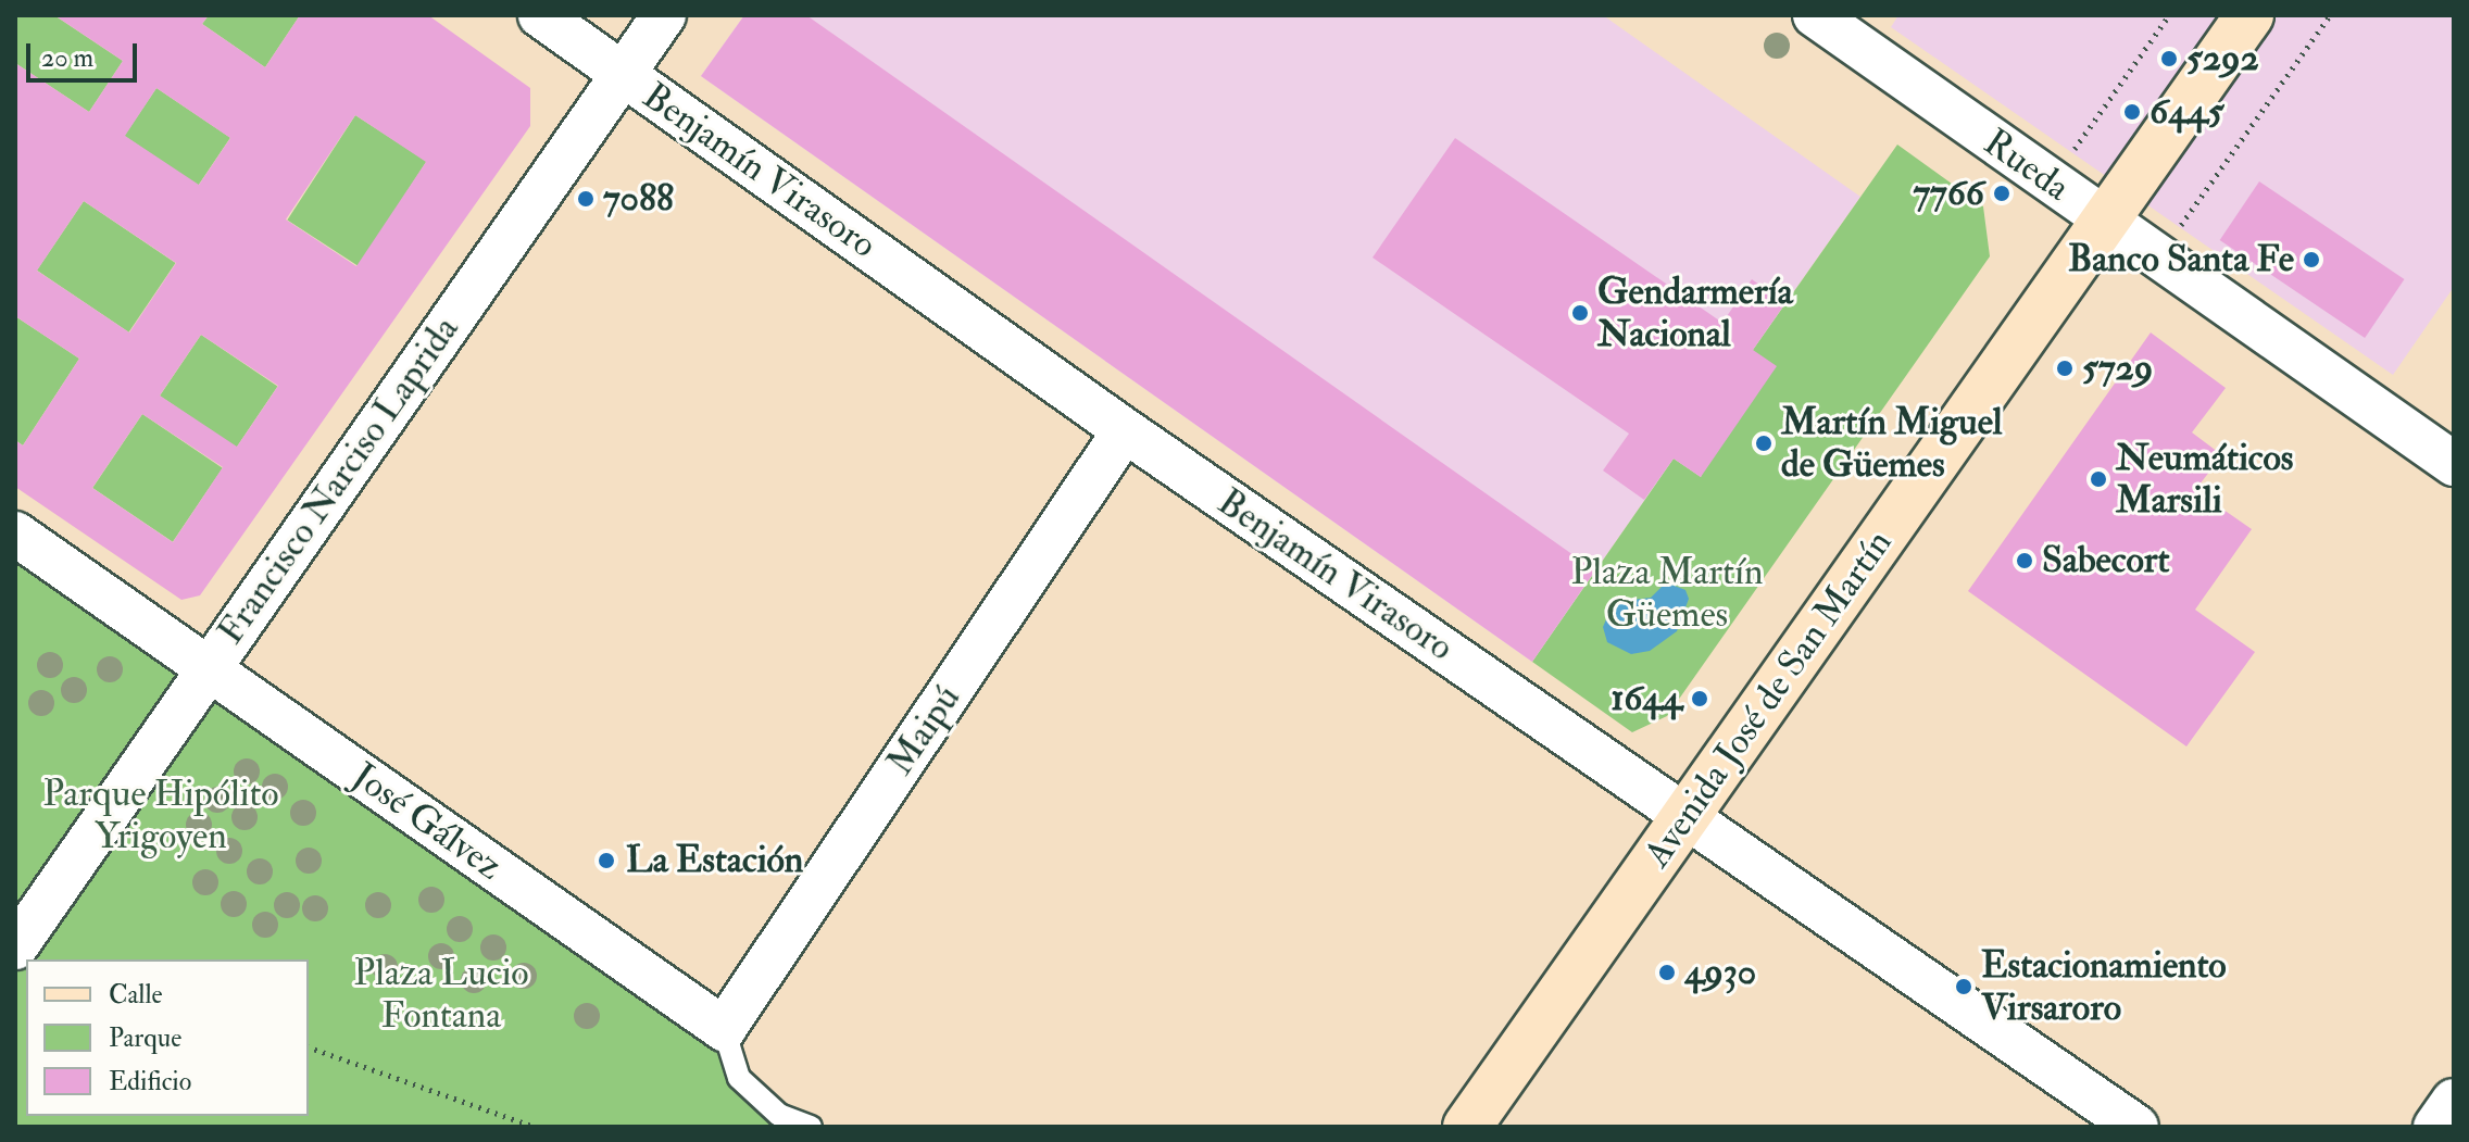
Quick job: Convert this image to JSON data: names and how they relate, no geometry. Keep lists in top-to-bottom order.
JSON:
{
  "streets": {
    "main road": ["Avenida José de San Martín"],
    "street": [
      "Rueda",
      "Benjamín Virasoro",
      "Francisco Narciso Laprida",
      "Maipú",
      "José Gálvez"
    ]
  },
  "crossings": [
    ["Rueda", "Avenida José de San Martín"],
    ["Benjamín Virasoro", "Francisco Narciso Laprida"],
    ["Benjamín Virasoro", "Avenida José de San Martín"],
    ["Benjamín Virasoro", "Maipú"],
    ["Francisco Narciso Laprida", "José Gálvez"],
    ["Maipú", "José Gálvez"]
  ],
  "parks": ["Plaza Martín Güemes", "Parque Hipólito Yrigoyen", "Plaza Lucio Fontana"],
  "places": [
    "5292",
    "6445",
    "7766",
    "7088",
    "Banco Santa Fe",
    "Gendarmería Nacional",
    "5729",
    "Martín Miguel de Güemes",
    "Neumáticos Marsili",
    "Sabecort",
    "1644",
    "La Estación",
    "4930",
    "Estacionamiento Virsaroro"
  ],
  "legend": ["Calle", "Parque", "Edificio"],
  "scale_bar": "20 m"
}
